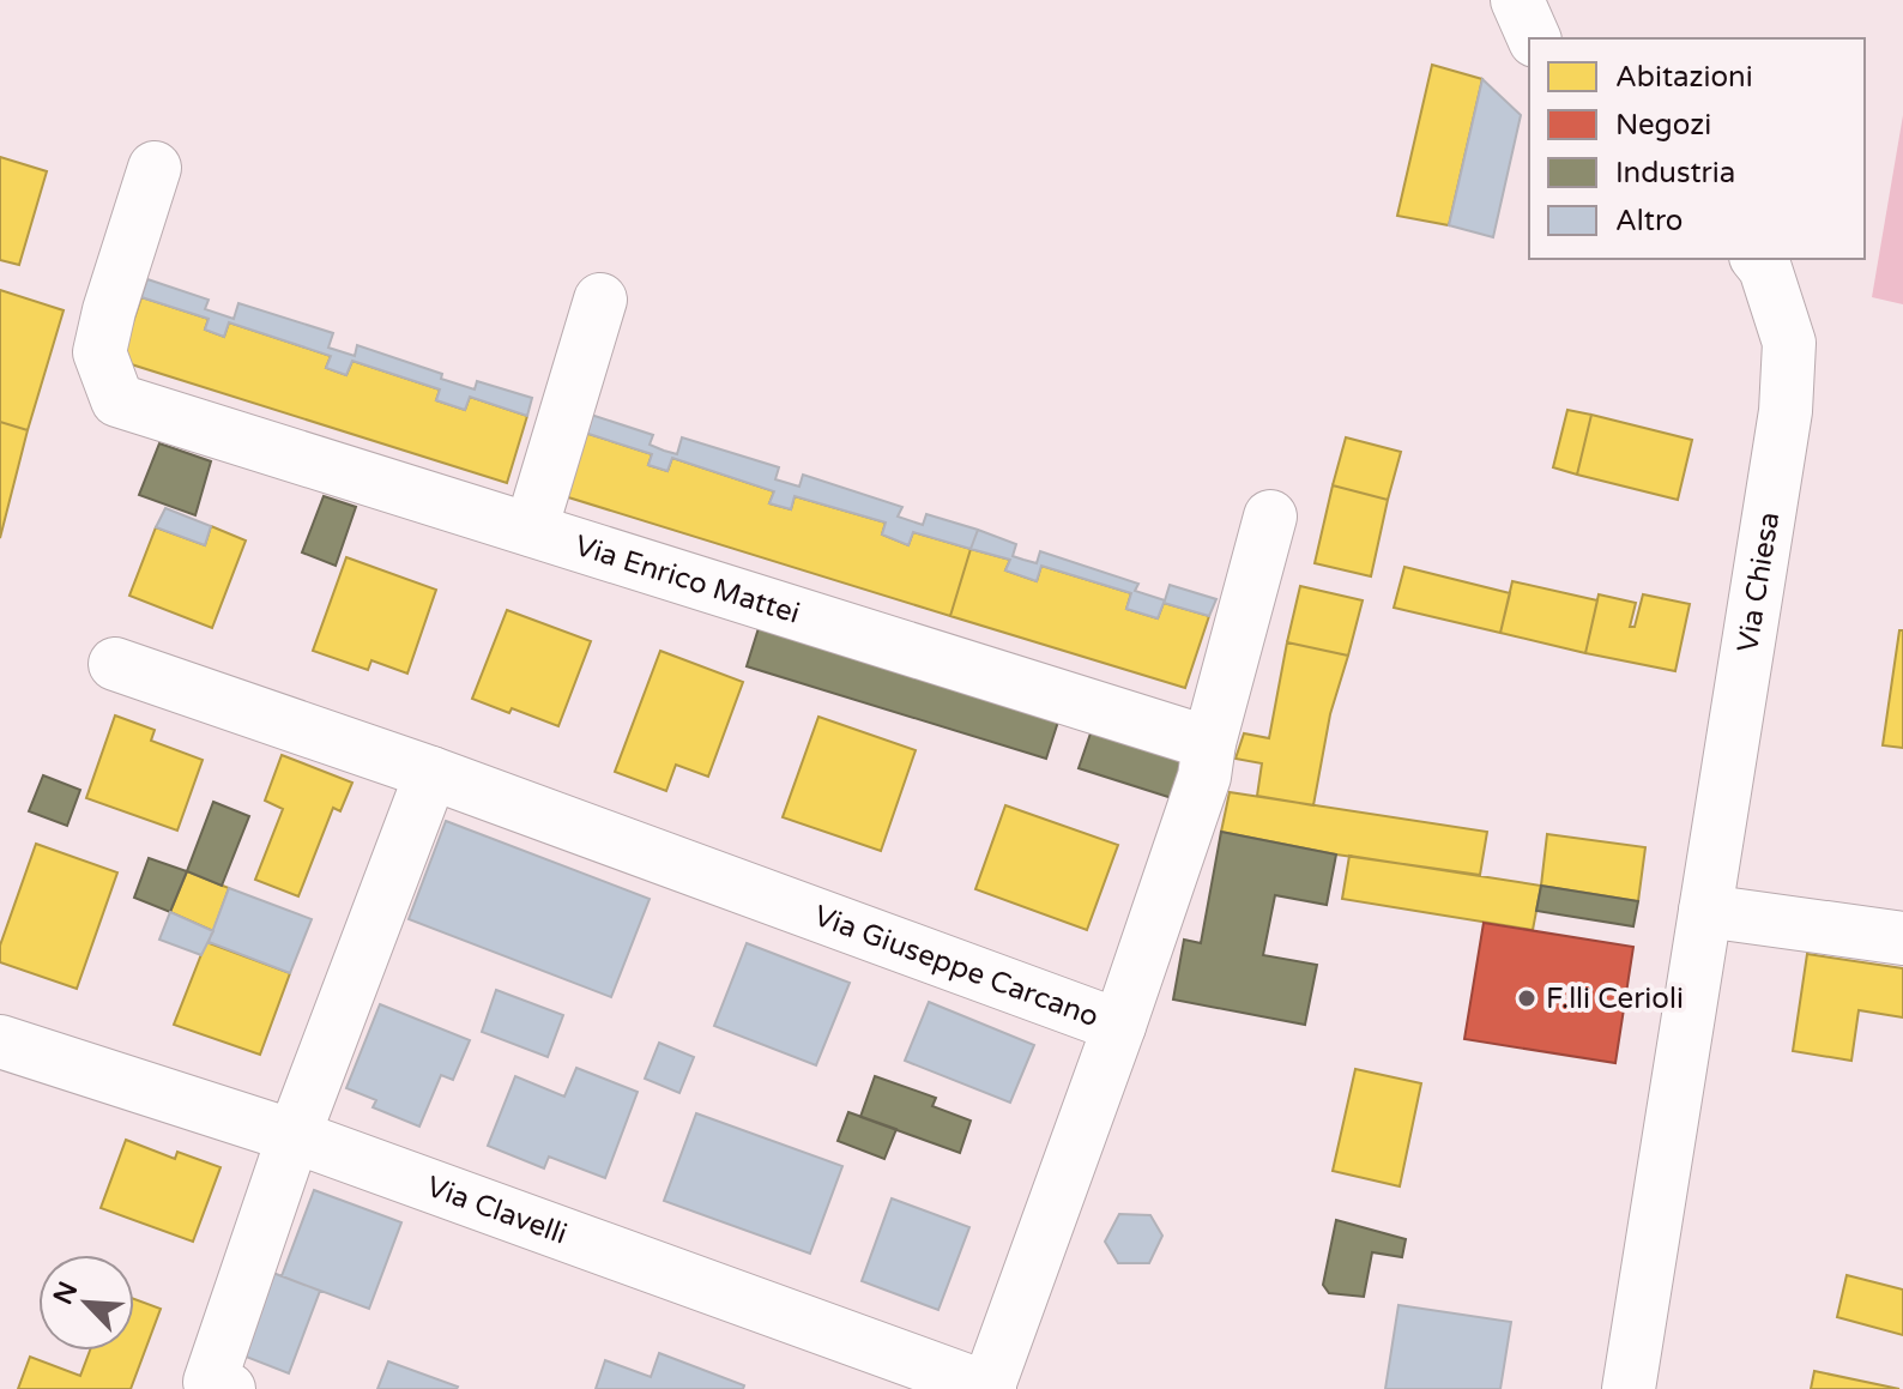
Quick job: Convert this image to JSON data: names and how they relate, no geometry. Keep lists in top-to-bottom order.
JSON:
{
  "streets": {
    "street": [
      "Via Enrico Mattei",
      "Via Chiesa",
      "Via Giuseppe Carcano",
      "Via Clavelli"
    ]
  },
  "crossings": [
    ["Via Giuseppe Carcano", "Via Clavelli"]
  ],
  "places": ["F.lli Cerioli"],
  "legend": [
    "Abitazioni",
    "Negozi",
    "Industria",
    "Altro"
  ],
  "north": "top left"
}
